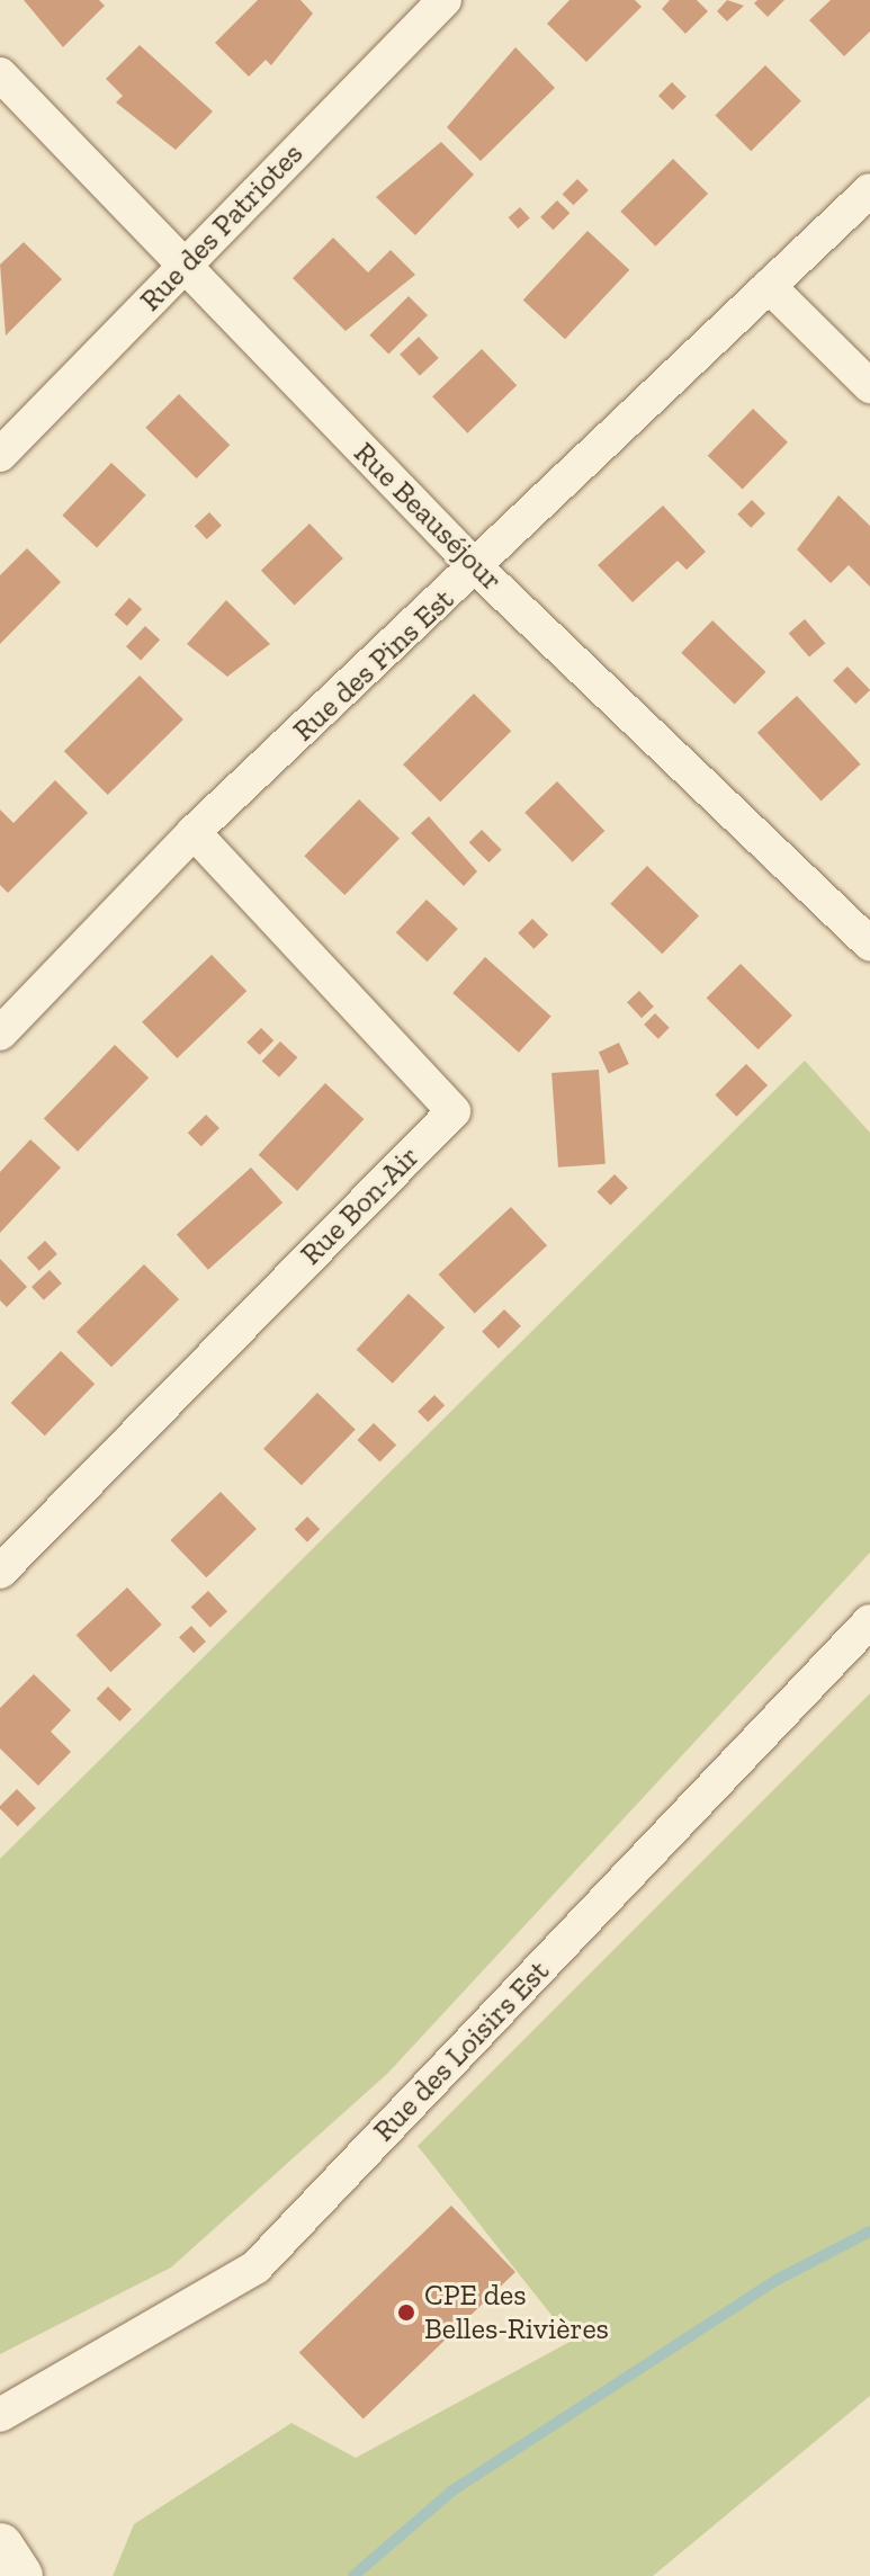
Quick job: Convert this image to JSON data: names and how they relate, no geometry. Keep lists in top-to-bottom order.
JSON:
{
  "streets": {
    "street": [
      "Rue des Patriotes",
      "Rue Beauséjour",
      "Rue des Pins Est",
      "Rue Bon-Air",
      "Rue des Loisirs Est"
    ]
  },
  "crossings": [
    ["Rue des Patriotes", "Rue Beauséjour"],
    ["Rue Beauséjour", "Rue des Pins Est"],
    ["Rue des Pins Est", "Rue Bon-Air"]
  ],
  "places": ["CPE des Belles-Rivières"]
}
